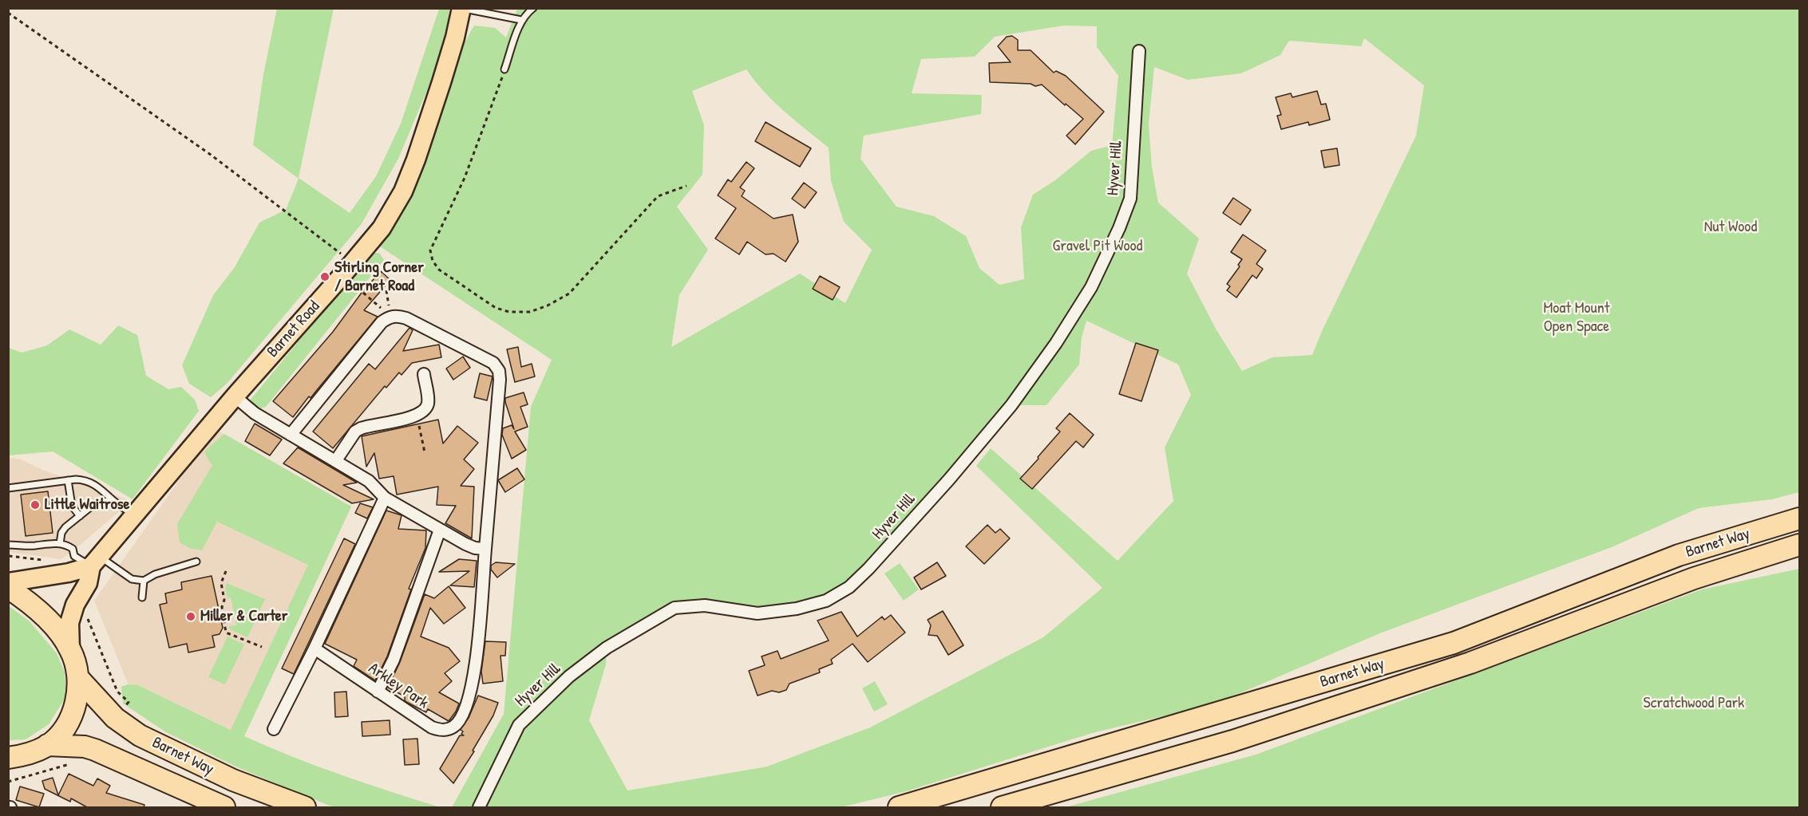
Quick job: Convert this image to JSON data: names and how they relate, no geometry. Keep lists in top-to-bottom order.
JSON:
{
  "streets": {
    "highway": ["Barnet Way"],
    "main road": ["Barnet Road"],
    "street": ["Hyver Hill", "Arkley Park"]
  },
  "parks": [
    "Nut Wood",
    "Gravel Pit Wood",
    "Moat Mount Open Space",
    "Scratchwood Park"
  ],
  "places": ["Stirling Corner / Barnet Road", "Little Waitrose", "Miller & Carter"]
}
